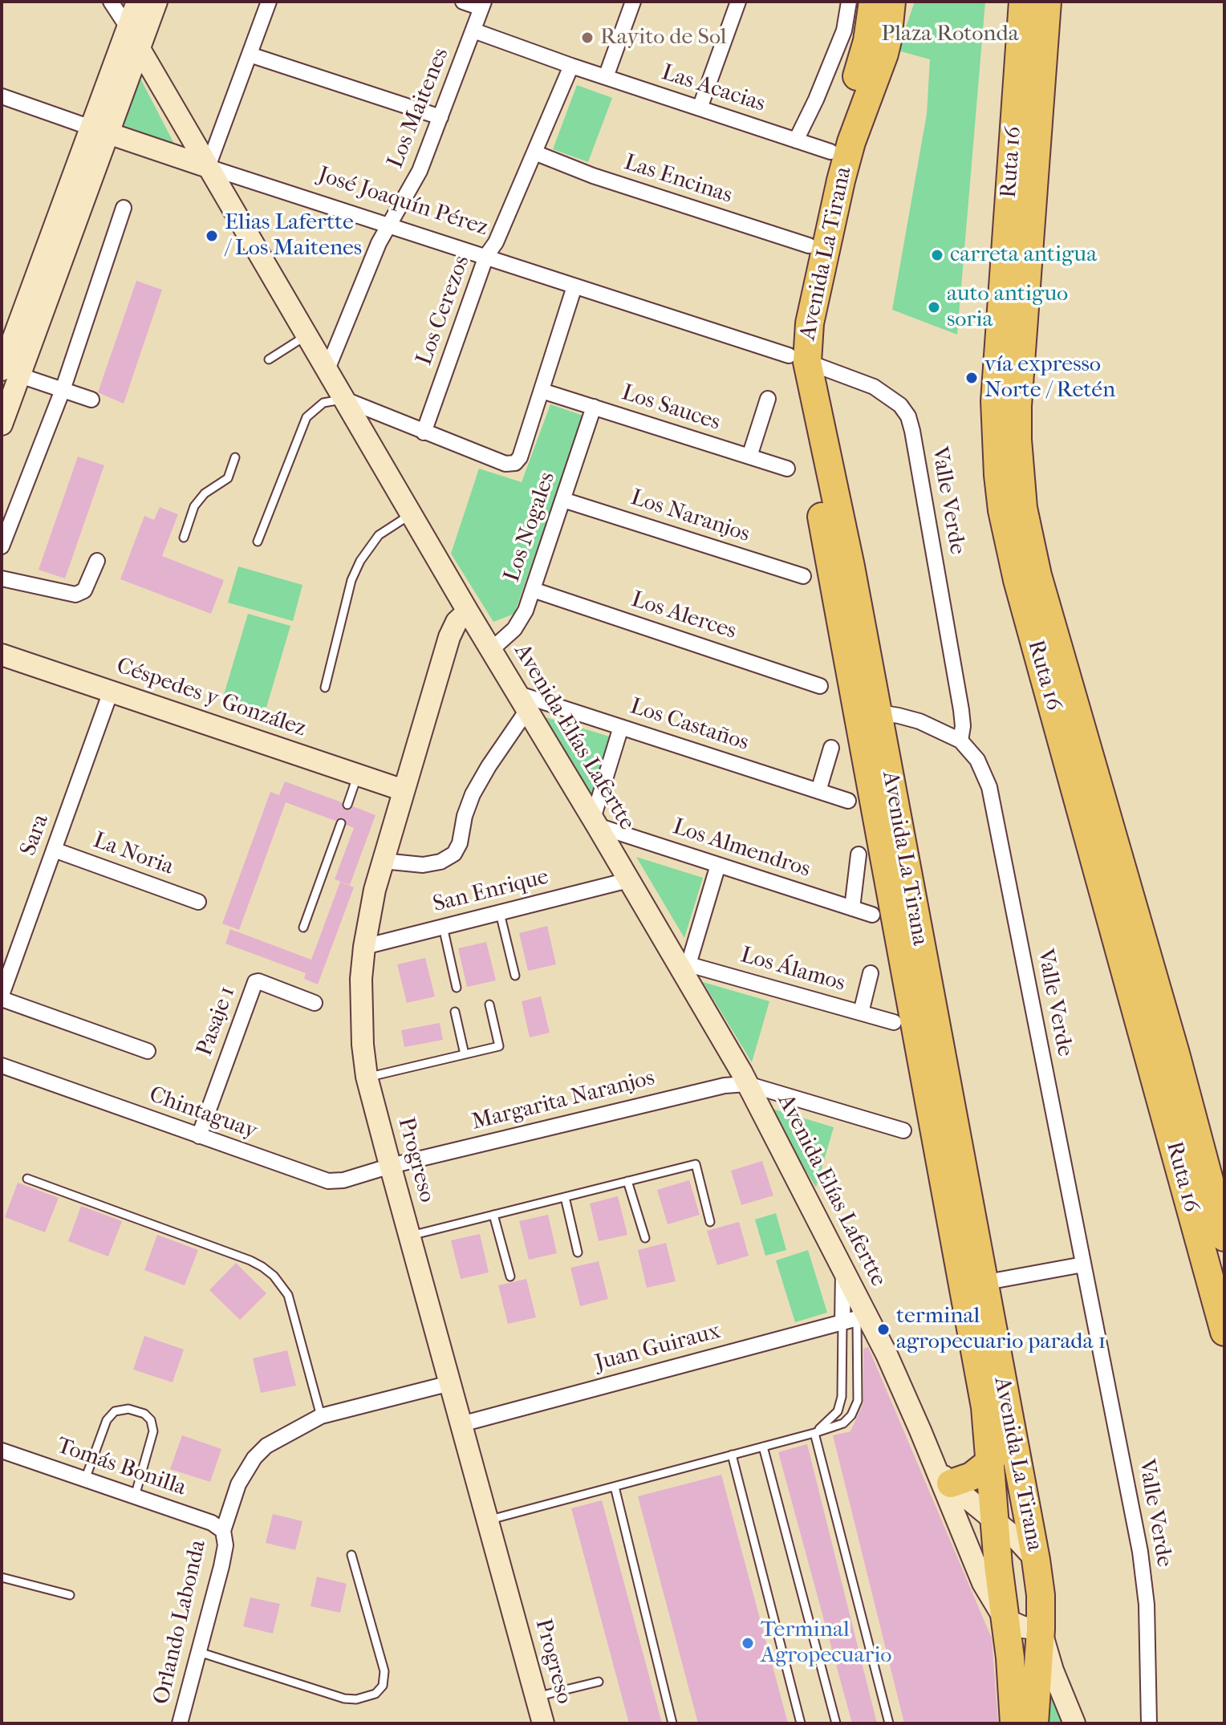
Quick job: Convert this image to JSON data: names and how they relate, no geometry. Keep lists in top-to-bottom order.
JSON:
{
  "streets": {
    "highway": ["Ruta 16", "Avenida La Tirana"],
    "street": [
      "Las Acacias",
      "Los Maitenes",
      "Las Encinas",
      "José Joaquín Pérez",
      "Los Cerezos",
      "Los Sauces",
      "Valle Verde",
      "Los Naranjos",
      "Los Nogales",
      "Los Alerces",
      "Céspedes y González",
      "Los Castaños",
      "Avenida Elías Lafertte",
      "Sara",
      "Los Almendros",
      "La Noria",
      "San Enrique",
      "Los Álamos",
      "Pasaje 1",
      "Margarita Naranjos",
      "Chintaguay",
      "Progreso",
      "Juan Guiraux",
      "Tomás Bonilla",
      "Orlando Labonda"
    ]
  },
  "crossings": [
    ["Las Acacias", "Los Maitenes"],
    ["Las Acacias", "Avenida La Tirana"],
    ["Las Acacias", "Los Cerezos"],
    ["Los Maitenes", "José Joaquín Pérez"],
    ["Los Maitenes", "Avenida Elías Lafertte"],
    ["Las Encinas", "Avenida La Tirana"],
    ["Las Encinas", "Los Cerezos"],
    ["José Joaquín Pérez", "Avenida La Tirana"],
    ["José Joaquín Pérez", "Los Cerezos"],
    ["José Joaquín Pérez", "Valle Verde"],
    ["José Joaquín Pérez", "Los Nogales"],
    ["José Joaquín Pérez", "Avenida Elías Lafertte"],
    ["Avenida La Tirana", "Valle Verde"],
    ["Avenida La Tirana", "Avenida Elías Lafertte"],
    ["Los Cerezos", "Los Nogales"],
    ["Los Sauces", "Los Nogales"],
    ["Los Naranjos", "Los Nogales"],
    ["Los Nogales", "Los Alerces"],
    ["Los Nogales", "Avenida Elías Lafertte"],
    ["Céspedes y González", "Sara"],
    ["Céspedes y González", "Progreso"],
    ["Los Castaños", "Avenida Elías Lafertte"],
    ["Avenida Elías Lafertte", "Los Almendros"],
    ["Avenida Elías Lafertte", "San Enrique"],
    ["Avenida Elías Lafertte", "Los Álamos"],
    ["Avenida Elías Lafertte", "Margarita Naranjos"],
    ["Avenida Elías Lafertte", "Progreso"],
    ["Avenida Elías Lafertte", "Juan Guiraux"],
    ["Sara", "La Noria"],
    ["Sara", "Chintaguay"],
    ["San Enrique", "Progreso"],
    ["Pasaje 1", "Chintaguay"],
    ["Margarita Naranjos", "Chintaguay"],
    ["Margarita Naranjos", "Progreso"],
    ["Chintaguay", "Progreso"],
    ["Progreso", "Juan Guiraux"],
    ["Progreso", "Orlando Labonda"],
    ["Tomás Bonilla", "Orlando Labonda"]
  ],
  "parks": ["Plaza Rotonda"],
  "places": [
    "Rayito de Sol",
    "Elias Lafertte / Los Maitenes",
    "carreta antigua",
    "auto antiguo soria",
    "vía expresso Norte / Retén",
    "terminal agropecuario parada 1",
    "Terminal Agropecuario"
  ]
}
